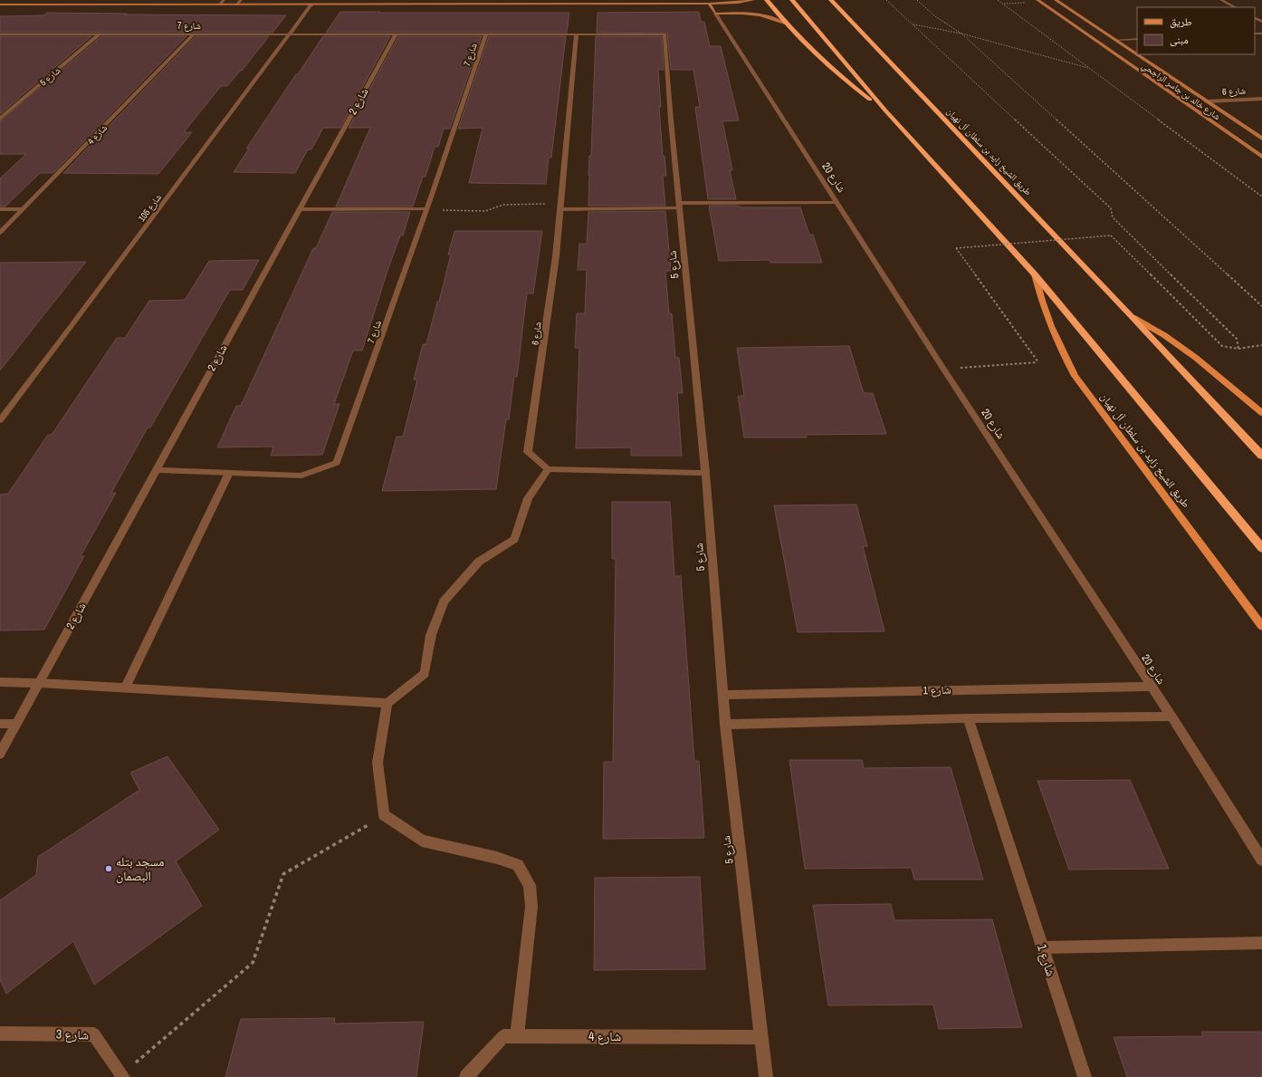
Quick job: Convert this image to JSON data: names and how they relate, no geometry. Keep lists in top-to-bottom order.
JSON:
{
  "streets": {
    "highway": ["طريق الشيخ زايد بن سلطان آل نهيان"],
    "street": [
      "شارع 7",
      "شارع 5",
      "شارع خالد بن جاسر الراجحي",
      "شارع 6",
      "شارع 2",
      "شارع 4",
      "شارع 20",
      "شارع 105",
      "شارع 1",
      "شارع 3"
    ]
  },
  "crossings": [
    ["شارع 7", "شارع 5"],
    ["شارع 7", "شارع 6"],
    ["شارع 7", "شارع 2"],
    ["شارع 7", "شارع 4"],
    ["شارع 7", "شارع 105"],
    ["شارع 5", "شارع 4"],
    ["شارع 5", "شارع 1"],
    ["شارع خالد بن جاسر الراجحي", "شارع 6"],
    ["شارع 20", "شارع 1"]
  ],
  "places": ["مسجد بتله البصمان"],
  "legend": ["طريق", "مبنى"]
}
